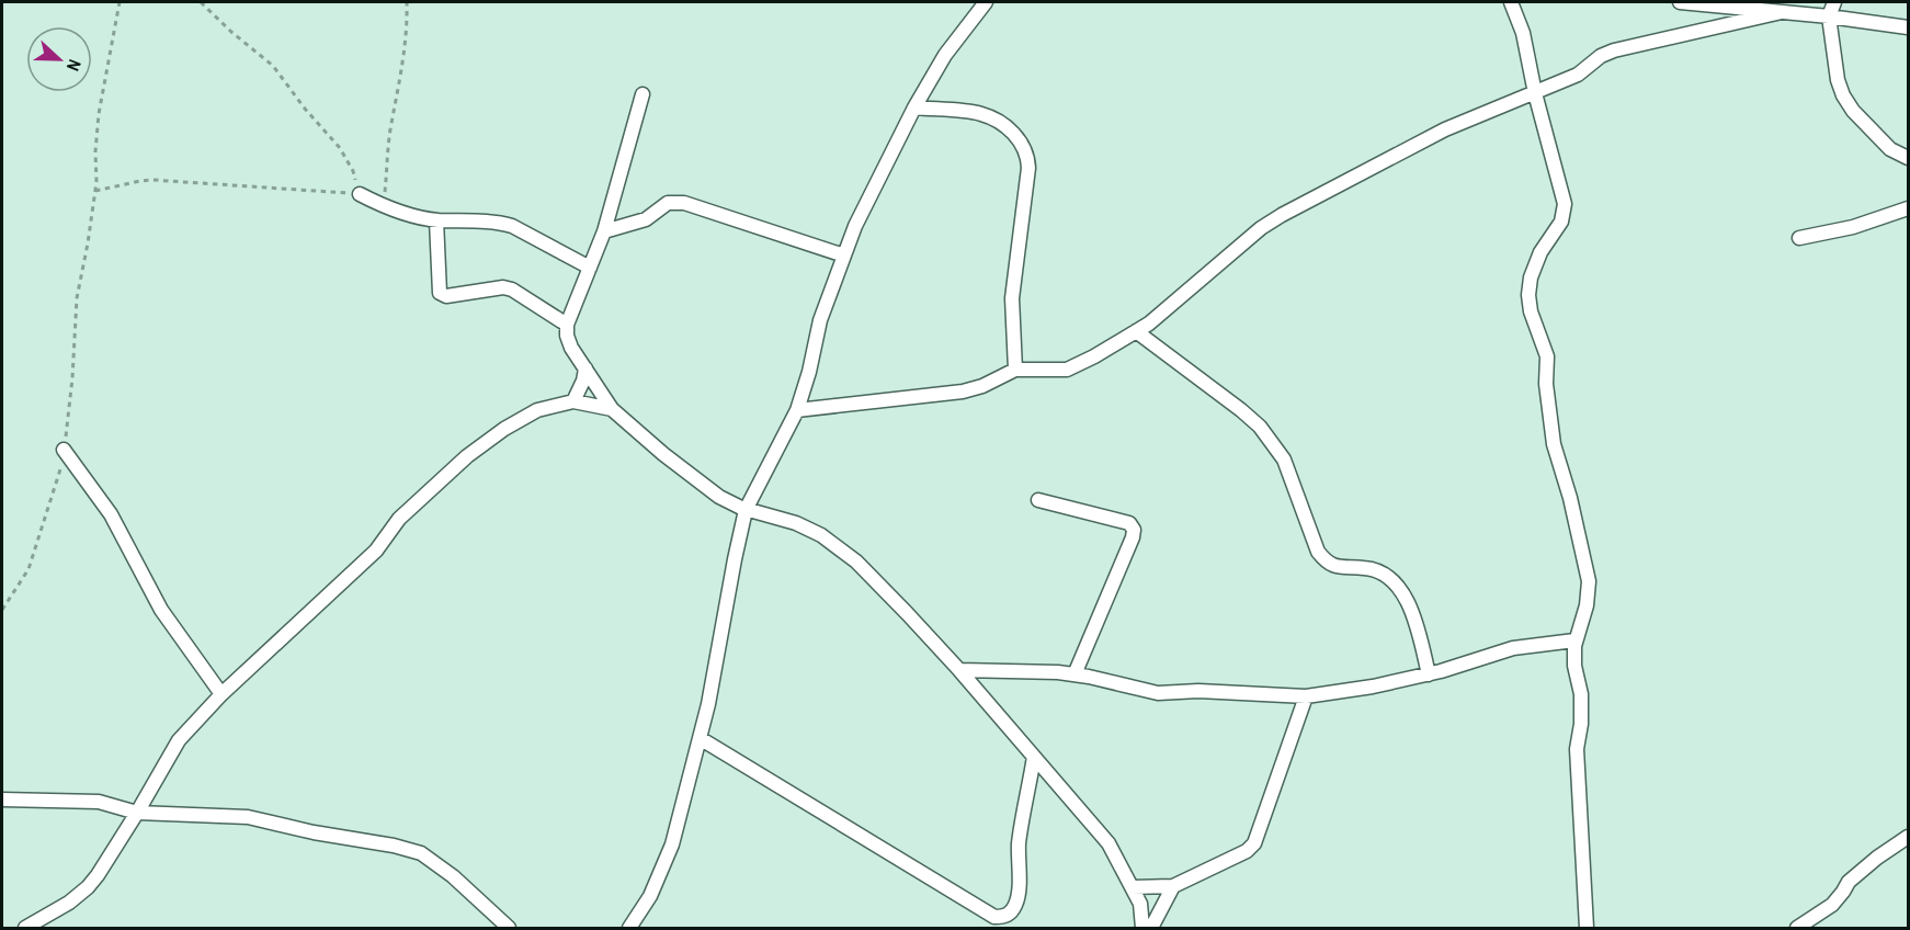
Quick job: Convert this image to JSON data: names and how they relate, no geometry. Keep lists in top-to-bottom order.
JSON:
{
  "north": "right"
}
